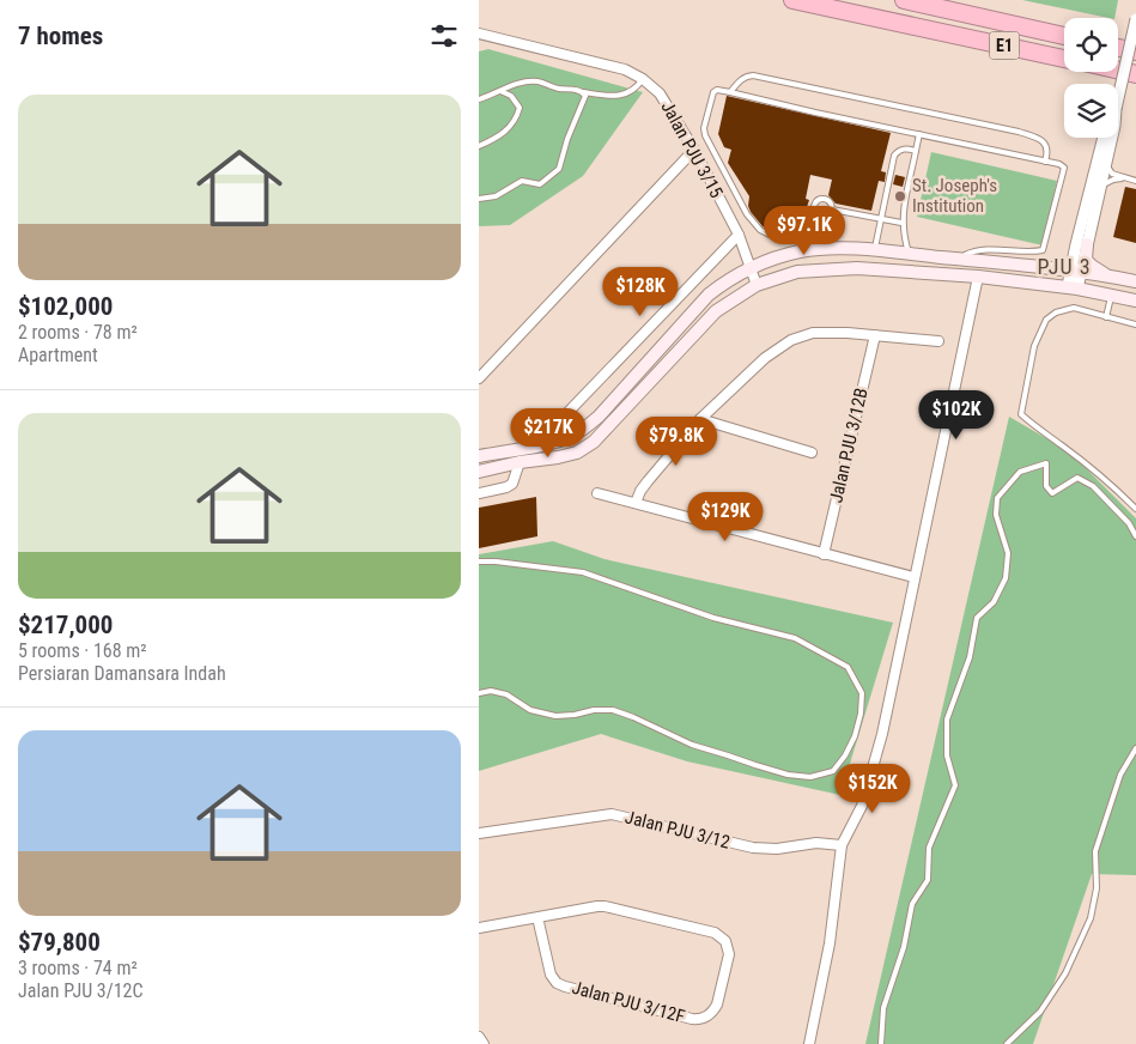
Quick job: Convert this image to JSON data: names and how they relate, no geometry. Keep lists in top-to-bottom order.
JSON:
{
  "streets": {
    "highway": ["E1"],
    "street": [
      "Jalan PJU 3/15",
      "Jalan PJU 3/12B",
      "Jalan PJU 3/12",
      "Jalan PJU 3/12F"
    ]
  },
  "districts": ["PJU 3"],
  "places": ["St. Joseph's Institution"],
  "page": {
    "heading": "7 homes",
    "list": [
      {
        "name": "$102,000",
        "note": "2 rooms · 78 m² · Apartment"
      },
      {
        "name": "$217,000",
        "note": "5 rooms · 168 m² · Persiaran Damansara Indah"
      },
      {
        "name": "$79,800",
        "note": "3 rooms · 74 m² · Jalan PJU 3/12C"
      }
    ],
    "price": [
      "$97.1K",
      "$128K",
      "$102K",
      "$217K",
      "$79.8K",
      "$129K",
      "$152K"
    ]
  }
}
